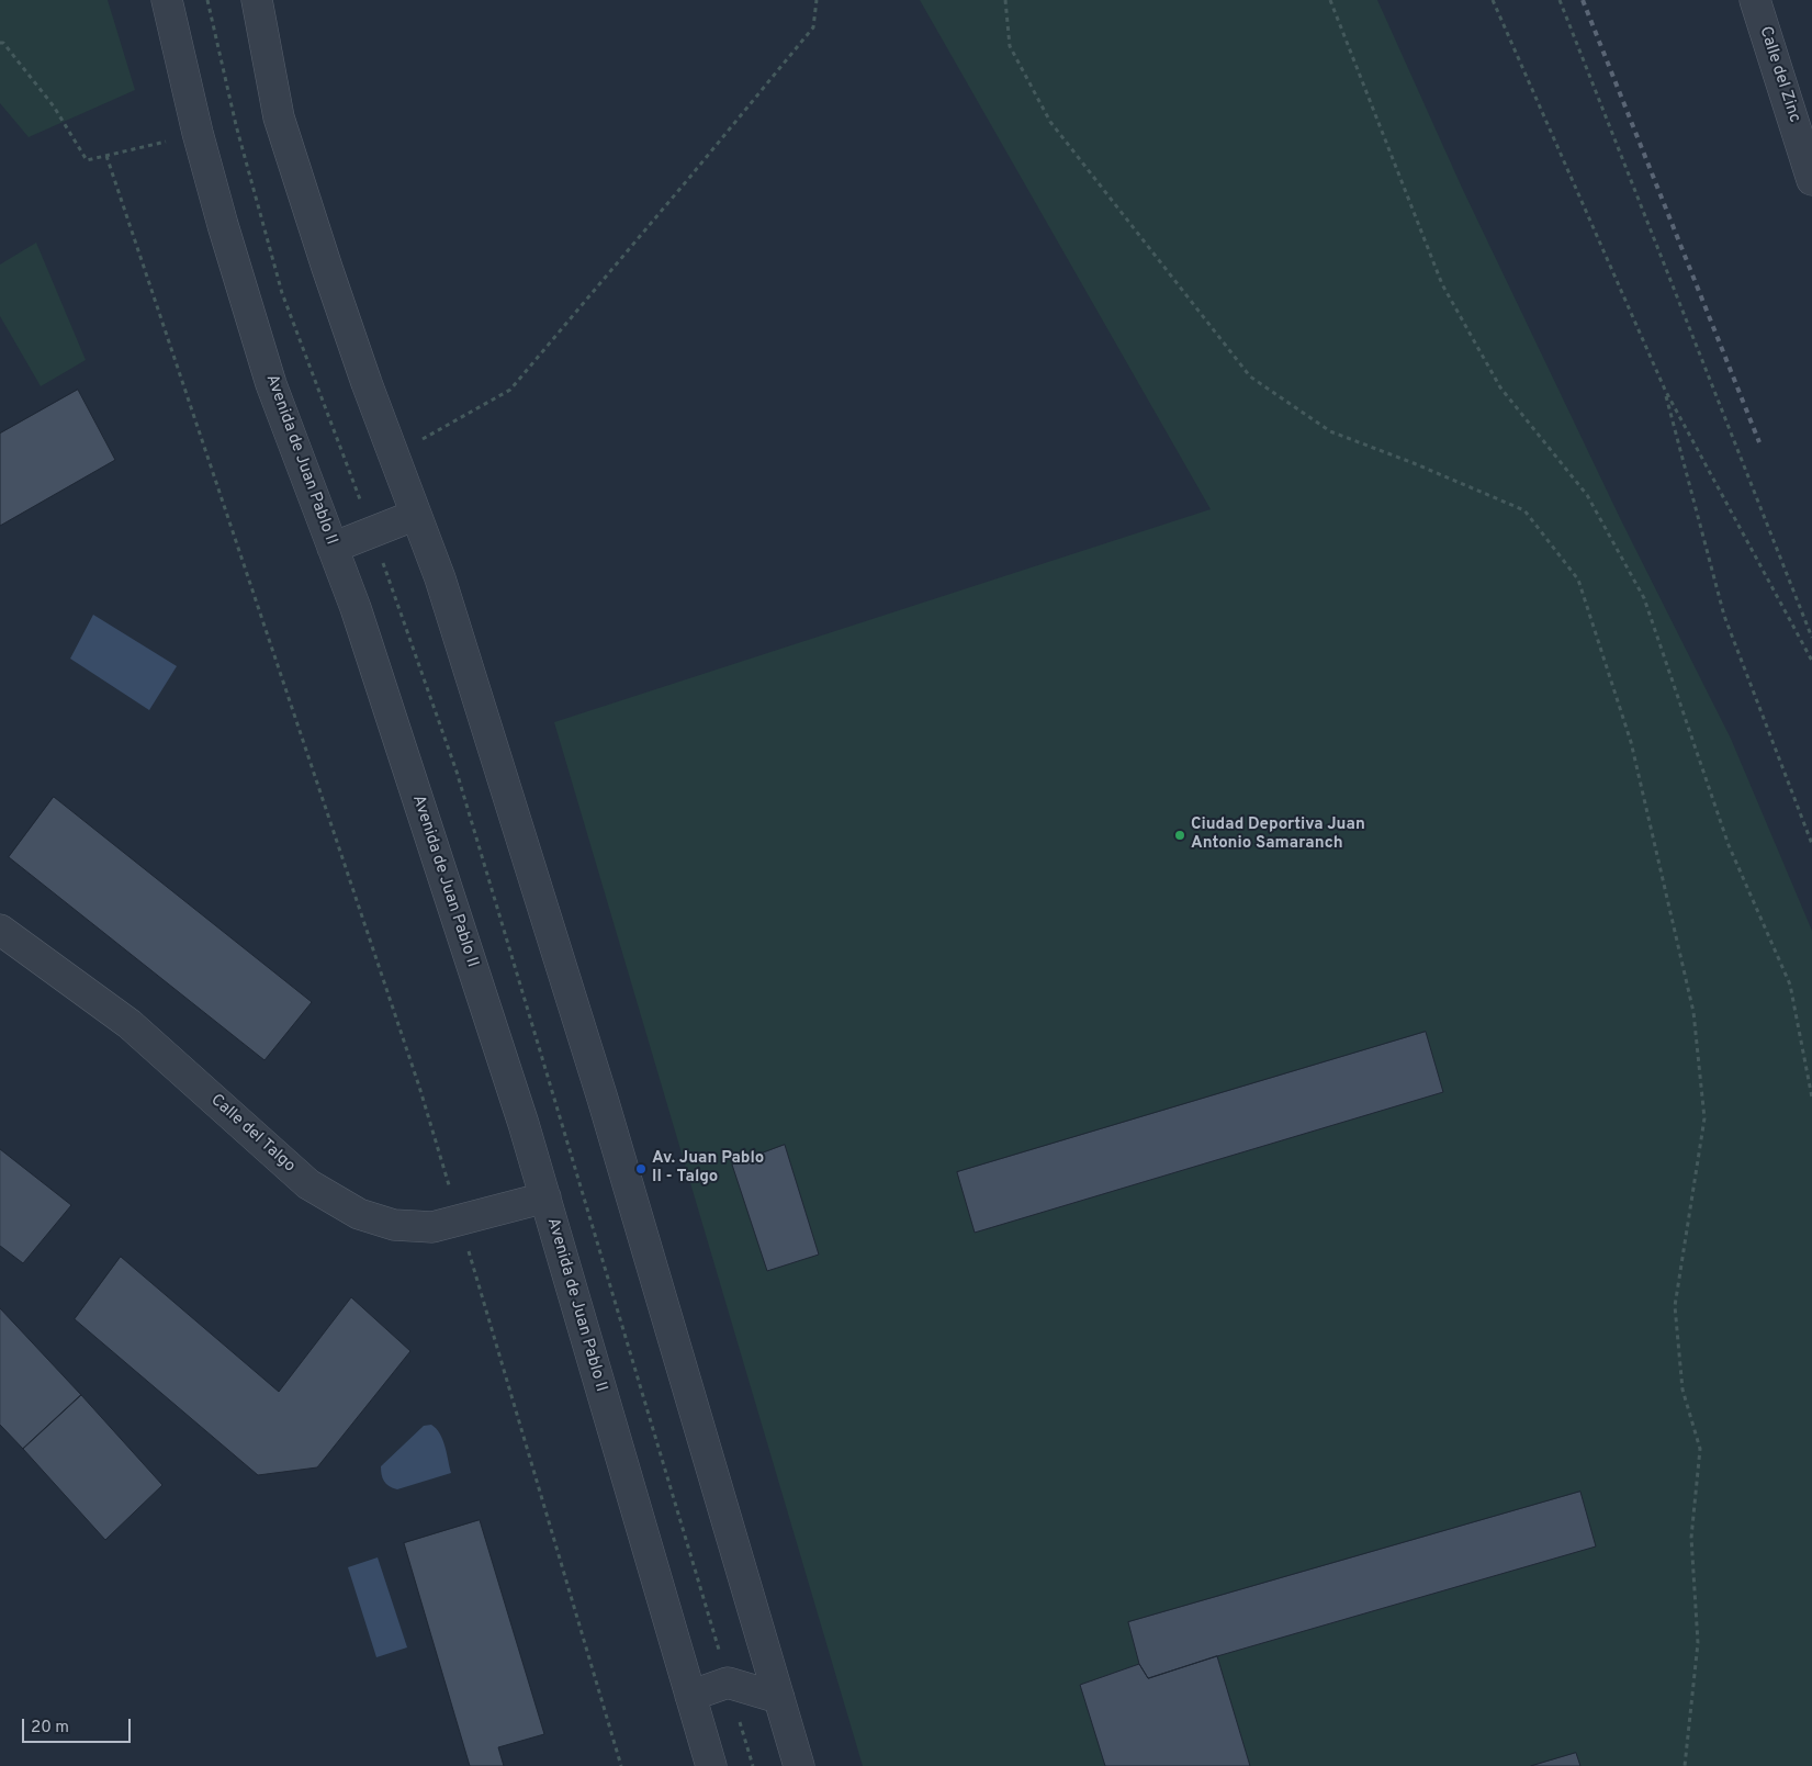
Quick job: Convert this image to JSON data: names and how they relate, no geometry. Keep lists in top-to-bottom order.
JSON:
{
  "streets": {
    "street": ["Calle del Zinc", "Avenida de Juan Pablo II", "Calle del Talgo"]
  },
  "crossings": [
    ["Avenida de Juan Pablo II", "Calle del Talgo"]
  ],
  "places": ["Ciudad Deportiva Juan Antonio Samaranch", "Av. Juan Pablo II - Talgo"],
  "scale_bar": "20 m"
}
